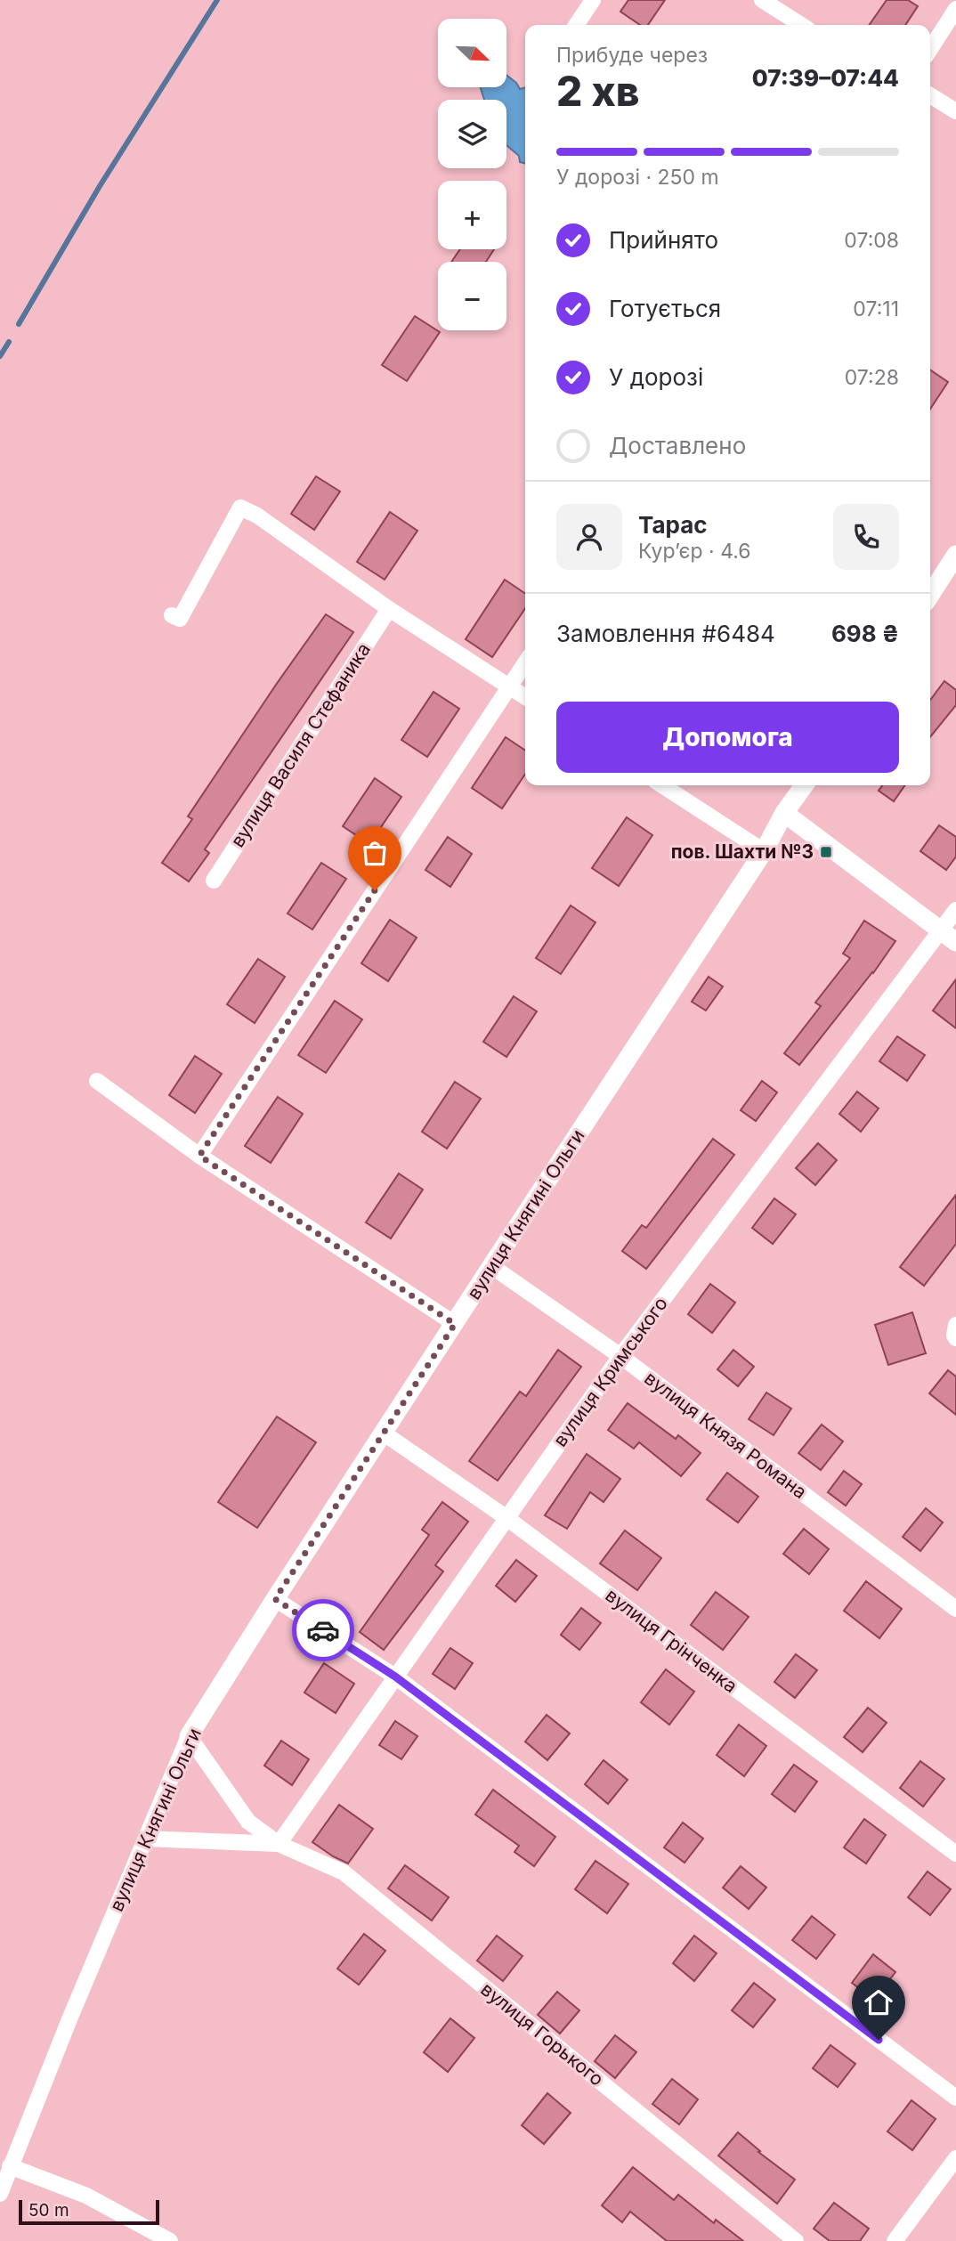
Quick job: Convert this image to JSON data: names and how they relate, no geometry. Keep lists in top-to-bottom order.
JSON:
{
  "streets": {
    "street": [
      "вулиця Василя Стефаника",
      "вулиця Княгині Ольги",
      "вулиця Кримського",
      "вулиця Князя Романа",
      "вулиця Грінченка",
      "вулиця Горького"
    ]
  },
  "crossings": [
    ["вулиця Княгині Ольги", "вулиця Князя Романа"],
    ["вулиця Княгині Ольги", "вулиця Грінченка"],
    ["вулиця Кримського", "вулиця Князя Романа"],
    ["вулиця Кримського", "вулиця Грінченка"],
    ["вулиця Кримського", "вулиця Горького"]
  ],
  "places": {
    "transit": ["пов. Шахти №3"]
  },
  "scale_bar": "50 m",
  "north": "bottom right",
  "page": {
    "map_buttons": ["+", "−"],
    "heading": ["2 хв", "Прибуде через", "07:39–07:44"],
    "panel": [
      "Тарас",
      "Кур’єр · 4.6",
      "Замовлення #6484",
      "698 ₴"
    ],
    "bar": "У дорозі · 250 m",
    "list": [
      ["Прийнято", "07:08"],
      ["Готується", "07:11"],
      ["У дорозі", "07:28"],
      "Доставлено"
    ],
    "buttons": "Допомога",
    "scale": "50 m"
  }
}
